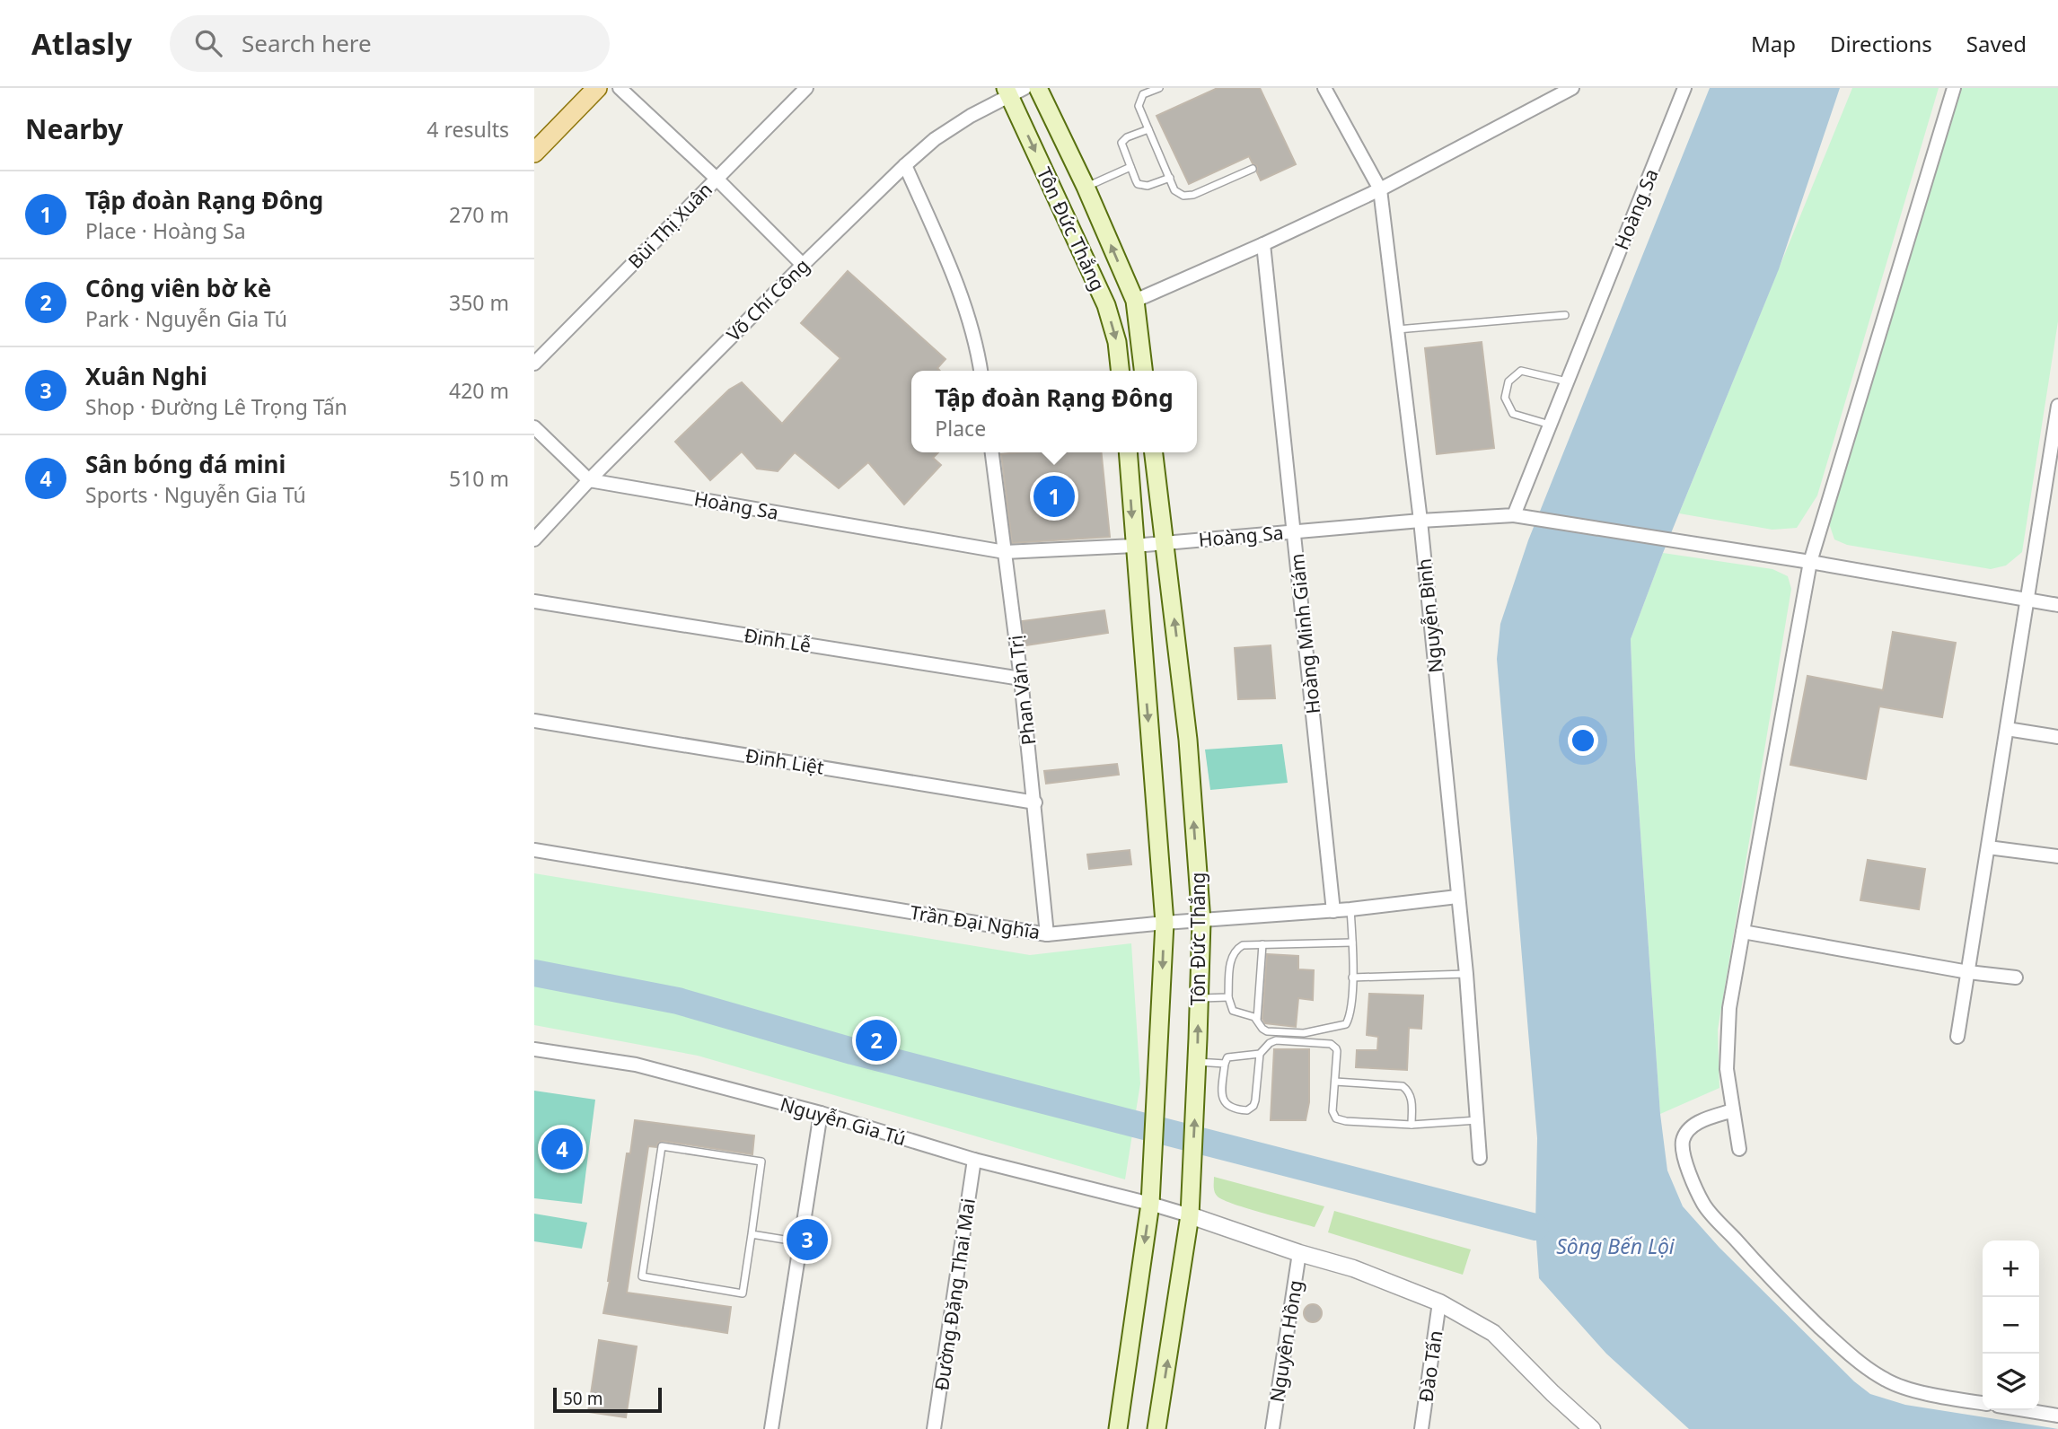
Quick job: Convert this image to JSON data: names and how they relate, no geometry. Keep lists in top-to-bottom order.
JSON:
{
  "streets": {
    "main road": ["Tôn Đức Thắng"],
    "street": [
      "Hoàng Sa",
      "Bùi Thị Xuân",
      "Võ Chí Công",
      "Nguyễn Bình",
      "Hoàng Minh Giám",
      "Đinh Lễ",
      "Phan Văn Trị",
      "Đinh Liệt",
      "Trần Đại Nghĩa",
      "Nguyễn Gia Tú",
      "Đường Đặng Thai Mai",
      "Nguyên Hồng",
      "Đào Tấn"
    ]
  },
  "crossings": [
    ["Hoàng Sa", "Tôn Đức Thắng"],
    ["Hoàng Sa", "Võ Chí Công"],
    ["Hoàng Sa", "Nguyễn Bình"],
    ["Hoàng Sa", "Hoàng Minh Giám"],
    ["Hoàng Sa", "Phan Văn Trị"],
    ["Tôn Đức Thắng", "Võ Chí Công"],
    ["Tôn Đức Thắng", "Trần Đại Nghĩa"],
    ["Tôn Đức Thắng", "Nguyễn Gia Tú"],
    ["Nguyễn Bình", "Trần Đại Nghĩa"],
    ["Hoàng Minh Giám", "Trần Đại Nghĩa"],
    ["Đinh Lễ", "Phan Văn Trị"],
    ["Phan Văn Trị", "Đinh Liệt"],
    ["Phan Văn Trị", "Trần Đại Nghĩa"],
    ["Nguyễn Gia Tú", "Đường Đặng Thai Mai"]
  ],
  "water": ["Sông Bến Lội"],
  "scale_bar": "50 m",
  "page": {
    "header": "Atlasly",
    "search": "Search here",
    "nav": ["Map", "Directions", "Saved"],
    "heading": ["Nearby", "4 results"],
    "list": [
      {
        "mark": "1",
        "name": "Tập đoàn Rạng Đông",
        "note": "Place · Hoàng Sa",
        "value": "270 m"
      },
      {
        "mark": "2",
        "name": "Công viên bờ kè",
        "note": "Park · Nguyễn Gia Tú",
        "value": "350 m"
      },
      {
        "mark": "3",
        "name": "Xuân Nghi",
        "note": "Shop · Đường Lê Trọng Tấn",
        "value": "420 m"
      },
      {
        "mark": "4",
        "name": "Sân bóng đá mini",
        "note": "Sports · Nguyễn Gia Tú",
        "value": "510 m"
      }
    ],
    "popup": ["Tập đoàn Rạng Đông", "Place"],
    "pins": [
      "1",
      "2",
      "4",
      "3"
    ],
    "map_buttons": ["+", "−"],
    "scale": "50 m"
  }
}
